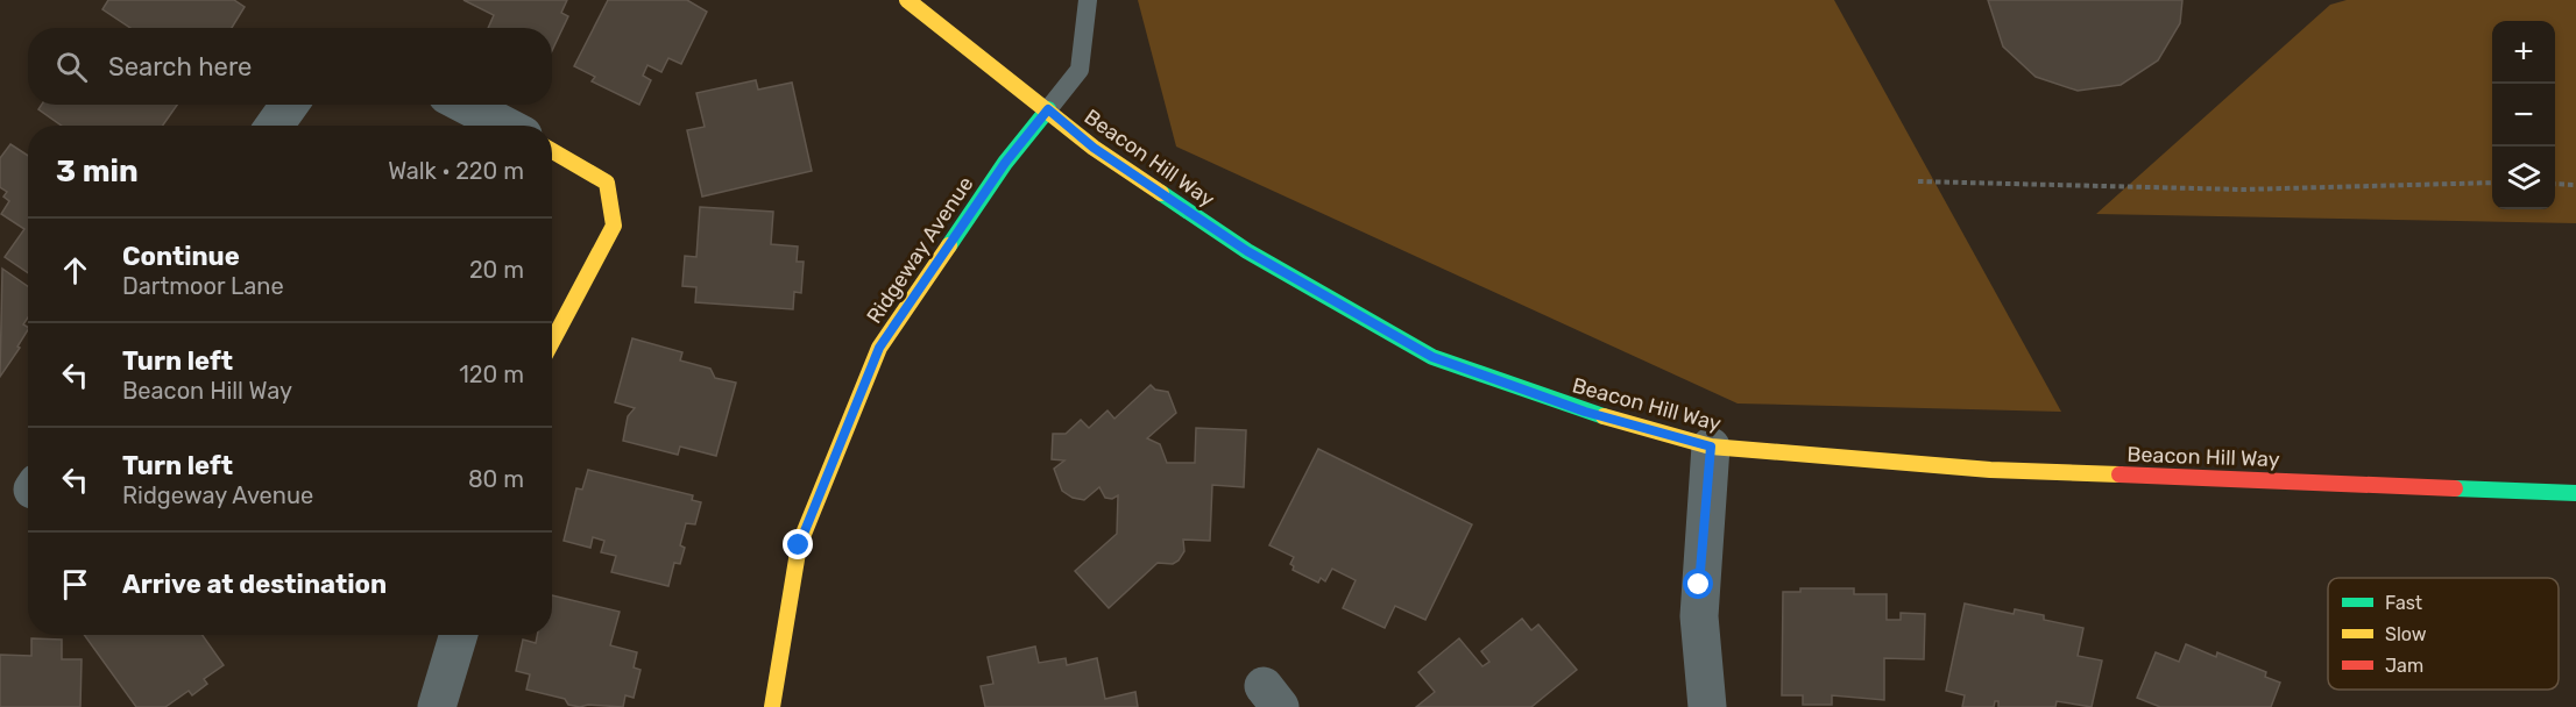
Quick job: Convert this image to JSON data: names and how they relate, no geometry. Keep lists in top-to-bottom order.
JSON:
{
  "streets": {
    "street": ["Beacon Hill Way", "Ridgeway Avenue"]
  },
  "crossings": [
    ["Beacon Hill Way", "Ridgeway Avenue"]
  ],
  "legend": ["Fast", "Slow", "Jam"],
  "page": {
    "map_buttons": ["+", "−"],
    "search": "Search here",
    "heading": ["3 min", "Walk · 220 m"],
    "list": [
      ["Continue", "Dartmoor Lane", "20 m"],
      ["Turn left", "Beacon Hill Way", "120 m"],
      ["Turn left", "Ridgeway Avenue", "80 m"],
      "Arrive at destination"
    ]
  }
}
